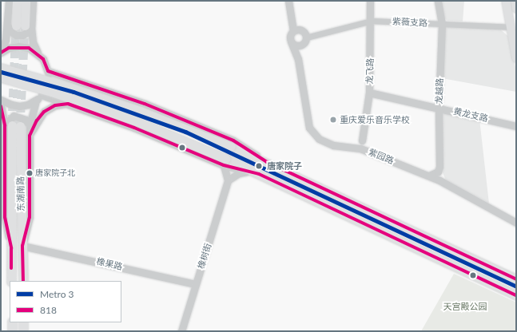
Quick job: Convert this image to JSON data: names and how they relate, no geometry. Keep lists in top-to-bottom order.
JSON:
{
  "streets": {
    "main road": ["东湖南路"],
    "street": [
      "紫薇支路",
      "龙飞路",
      "龙越路",
      "黄龙支路",
      "紫园路",
      "橡树街",
      "橡果路"
    ]
  },
  "crossings": [
    ["紫薇支路", "龙飞路"],
    ["紫薇支路", "龙越路"],
    ["龙飞路", "黄龙支路"],
    ["龙越路", "黄龙支路"],
    ["龙越路", "紫园路"],
    ["东湖南路", "橡果路"],
    ["橡树街", "橡果路"]
  ],
  "parks": ["天宫殿公园"],
  "places": ["重庆爱乐音乐学校", "唐家院子", "唐家院子北"],
  "lines": ["transit line 818", "metro line 3"],
  "legend": ["Metro 3", "818"]
}
